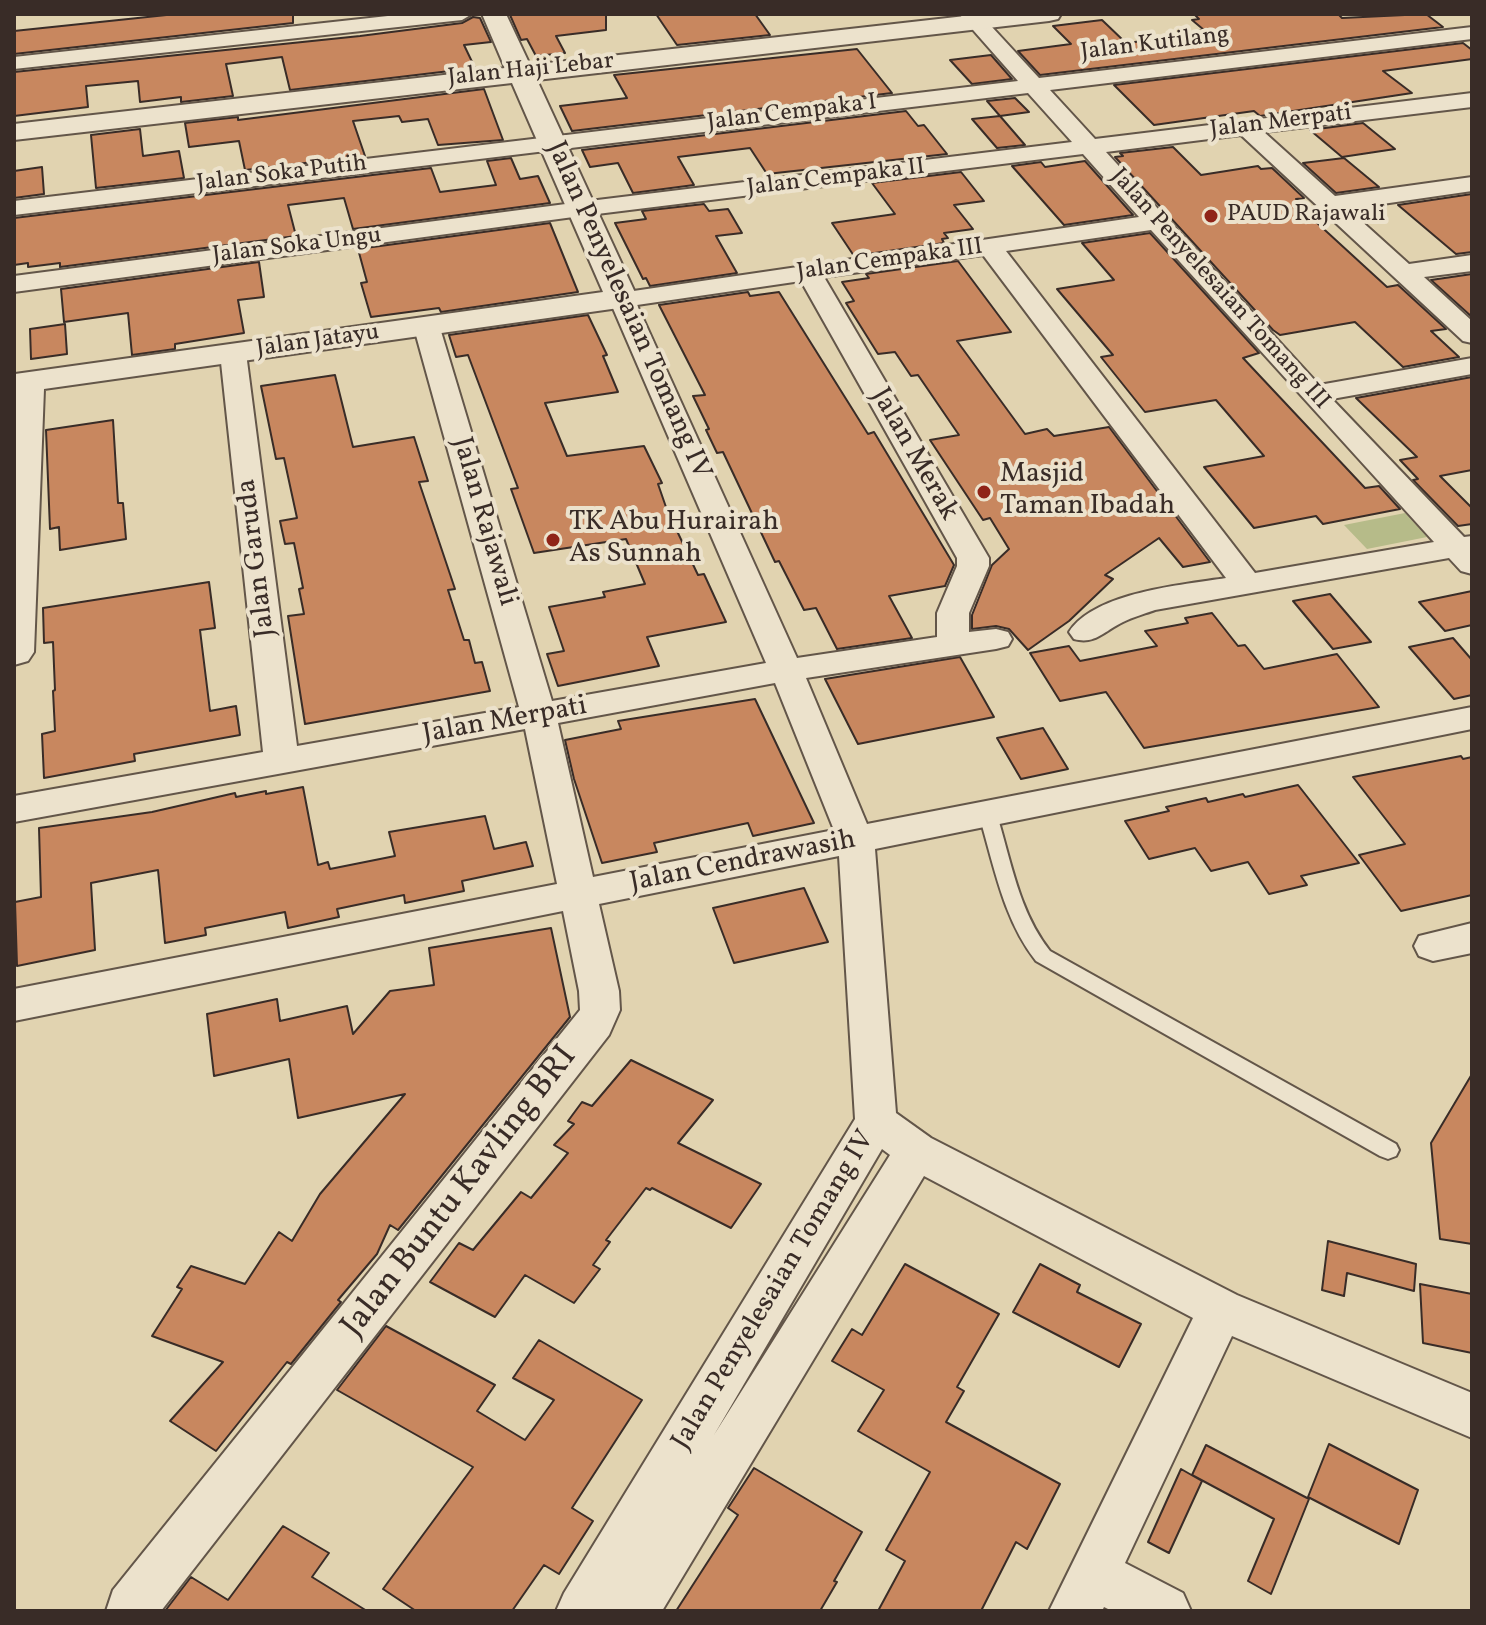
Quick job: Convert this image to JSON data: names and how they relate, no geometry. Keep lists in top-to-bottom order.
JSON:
{
  "streets": {
    "street": [
      "Jalan Kutilang",
      "Jalan Haji Lebar",
      "Jalan Cempaka I",
      "Jalan Merpati",
      "Jalan Soka Putih",
      "Jalan Cempaka II",
      "Jalan Soka Ungu",
      "Jalan Cempaka III",
      "Jalan Penyelesaian Tomang III",
      "Jalan Penyelesaian Tomang IV",
      "Jalan Jatayu",
      "Jalan Merak",
      "Jalan Rajawali",
      "Jalan Garuda",
      "Jalan Cendrawasih",
      "Jalan Buntu Kavling BRI"
    ]
  },
  "crossings": [
    ["Jalan Kutilang", "Jalan Cempaka I"],
    ["Jalan Kutilang", "Jalan Penyelesaian Tomang III"],
    ["Jalan Haji Lebar", "Jalan Penyelesaian Tomang III"],
    ["Jalan Haji Lebar", "Jalan Penyelesaian Tomang IV"],
    ["Jalan Cempaka I", "Jalan Soka Putih"],
    ["Jalan Cempaka I", "Jalan Penyelesaian Tomang III"],
    ["Jalan Cempaka I", "Jalan Penyelesaian Tomang IV"],
    ["Jalan Merpati", "Jalan Cempaka II"],
    ["Jalan Merpati", "Jalan Penyelesaian Tomang III"],
    ["Jalan Merpati", "Jalan Penyelesaian Tomang IV"],
    ["Jalan Merpati", "Jalan Merak"],
    ["Jalan Merpati", "Jalan Rajawali"],
    ["Jalan Merpati", "Jalan Garuda"],
    ["Jalan Merpati", "Jalan Buntu Kavling BRI"],
    ["Jalan Soka Putih", "Jalan Penyelesaian Tomang IV"],
    ["Jalan Cempaka II", "Jalan Soka Ungu"],
    ["Jalan Cempaka II", "Jalan Penyelesaian Tomang III"],
    ["Jalan Cempaka II", "Jalan Penyelesaian Tomang IV"],
    ["Jalan Soka Ungu", "Jalan Penyelesaian Tomang IV"],
    ["Jalan Cempaka III", "Jalan Penyelesaian Tomang III"],
    ["Jalan Cempaka III", "Jalan Penyelesaian Tomang IV"],
    ["Jalan Cempaka III", "Jalan Jatayu"],
    ["Jalan Cempaka III", "Jalan Merak"],
    ["Jalan Penyelesaian Tomang IV", "Jalan Jatayu"],
    ["Jalan Penyelesaian Tomang IV", "Jalan Cendrawasih"],
    ["Jalan Jatayu", "Jalan Rajawali"],
    ["Jalan Jatayu", "Jalan Garuda"],
    ["Jalan Rajawali", "Jalan Buntu Kavling BRI"],
    ["Jalan Cendrawasih", "Jalan Buntu Kavling BRI"]
  ],
  "places": ["PAUD Rajawali", "Masjid Taman Ibadah", "TK Abu Hurairah As Sunnah"]
}
